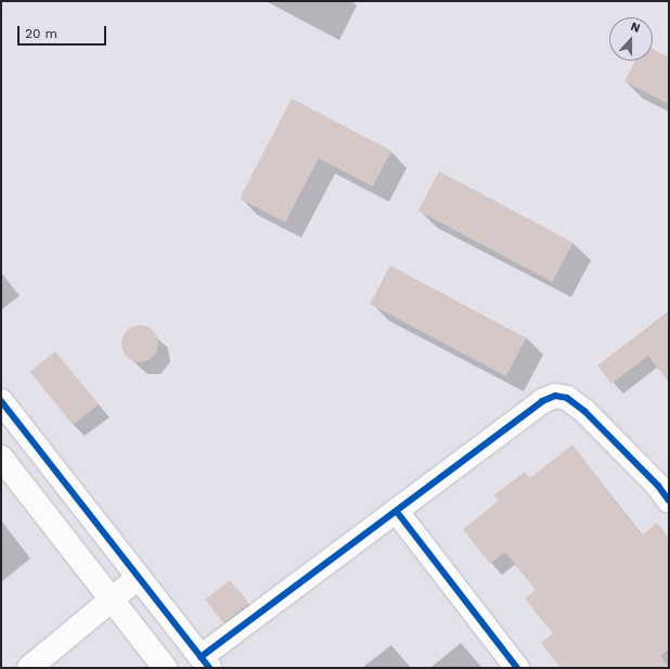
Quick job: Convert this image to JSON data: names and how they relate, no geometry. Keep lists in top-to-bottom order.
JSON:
{
  "scale_bar": "20 m",
  "north": "top"
}
